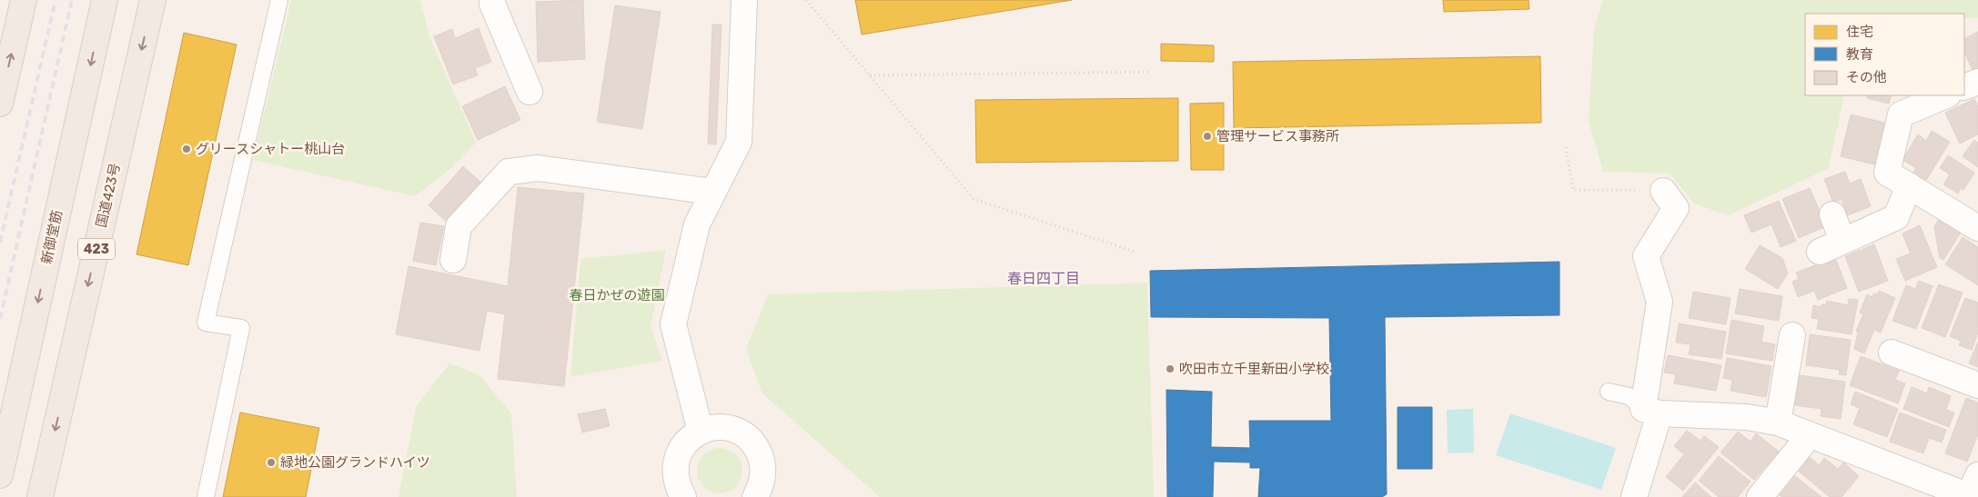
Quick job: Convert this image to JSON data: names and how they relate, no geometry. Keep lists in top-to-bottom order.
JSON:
{
  "streets": {
    "highway": ["国道423号", "新御堂筋", "423"]
  },
  "one_way": ["国道423号", "新御堂筋"],
  "districts": ["春日四丁目"],
  "parks": ["春日かぜの遊園"],
  "places": [
    "管理サービス事務所",
    "グリースシャトー桃山台",
    "吹田市立千里新田小学校",
    "緑地公園グランドハイツ"
  ],
  "legend": ["住宅", "教育", "その他"]
}
